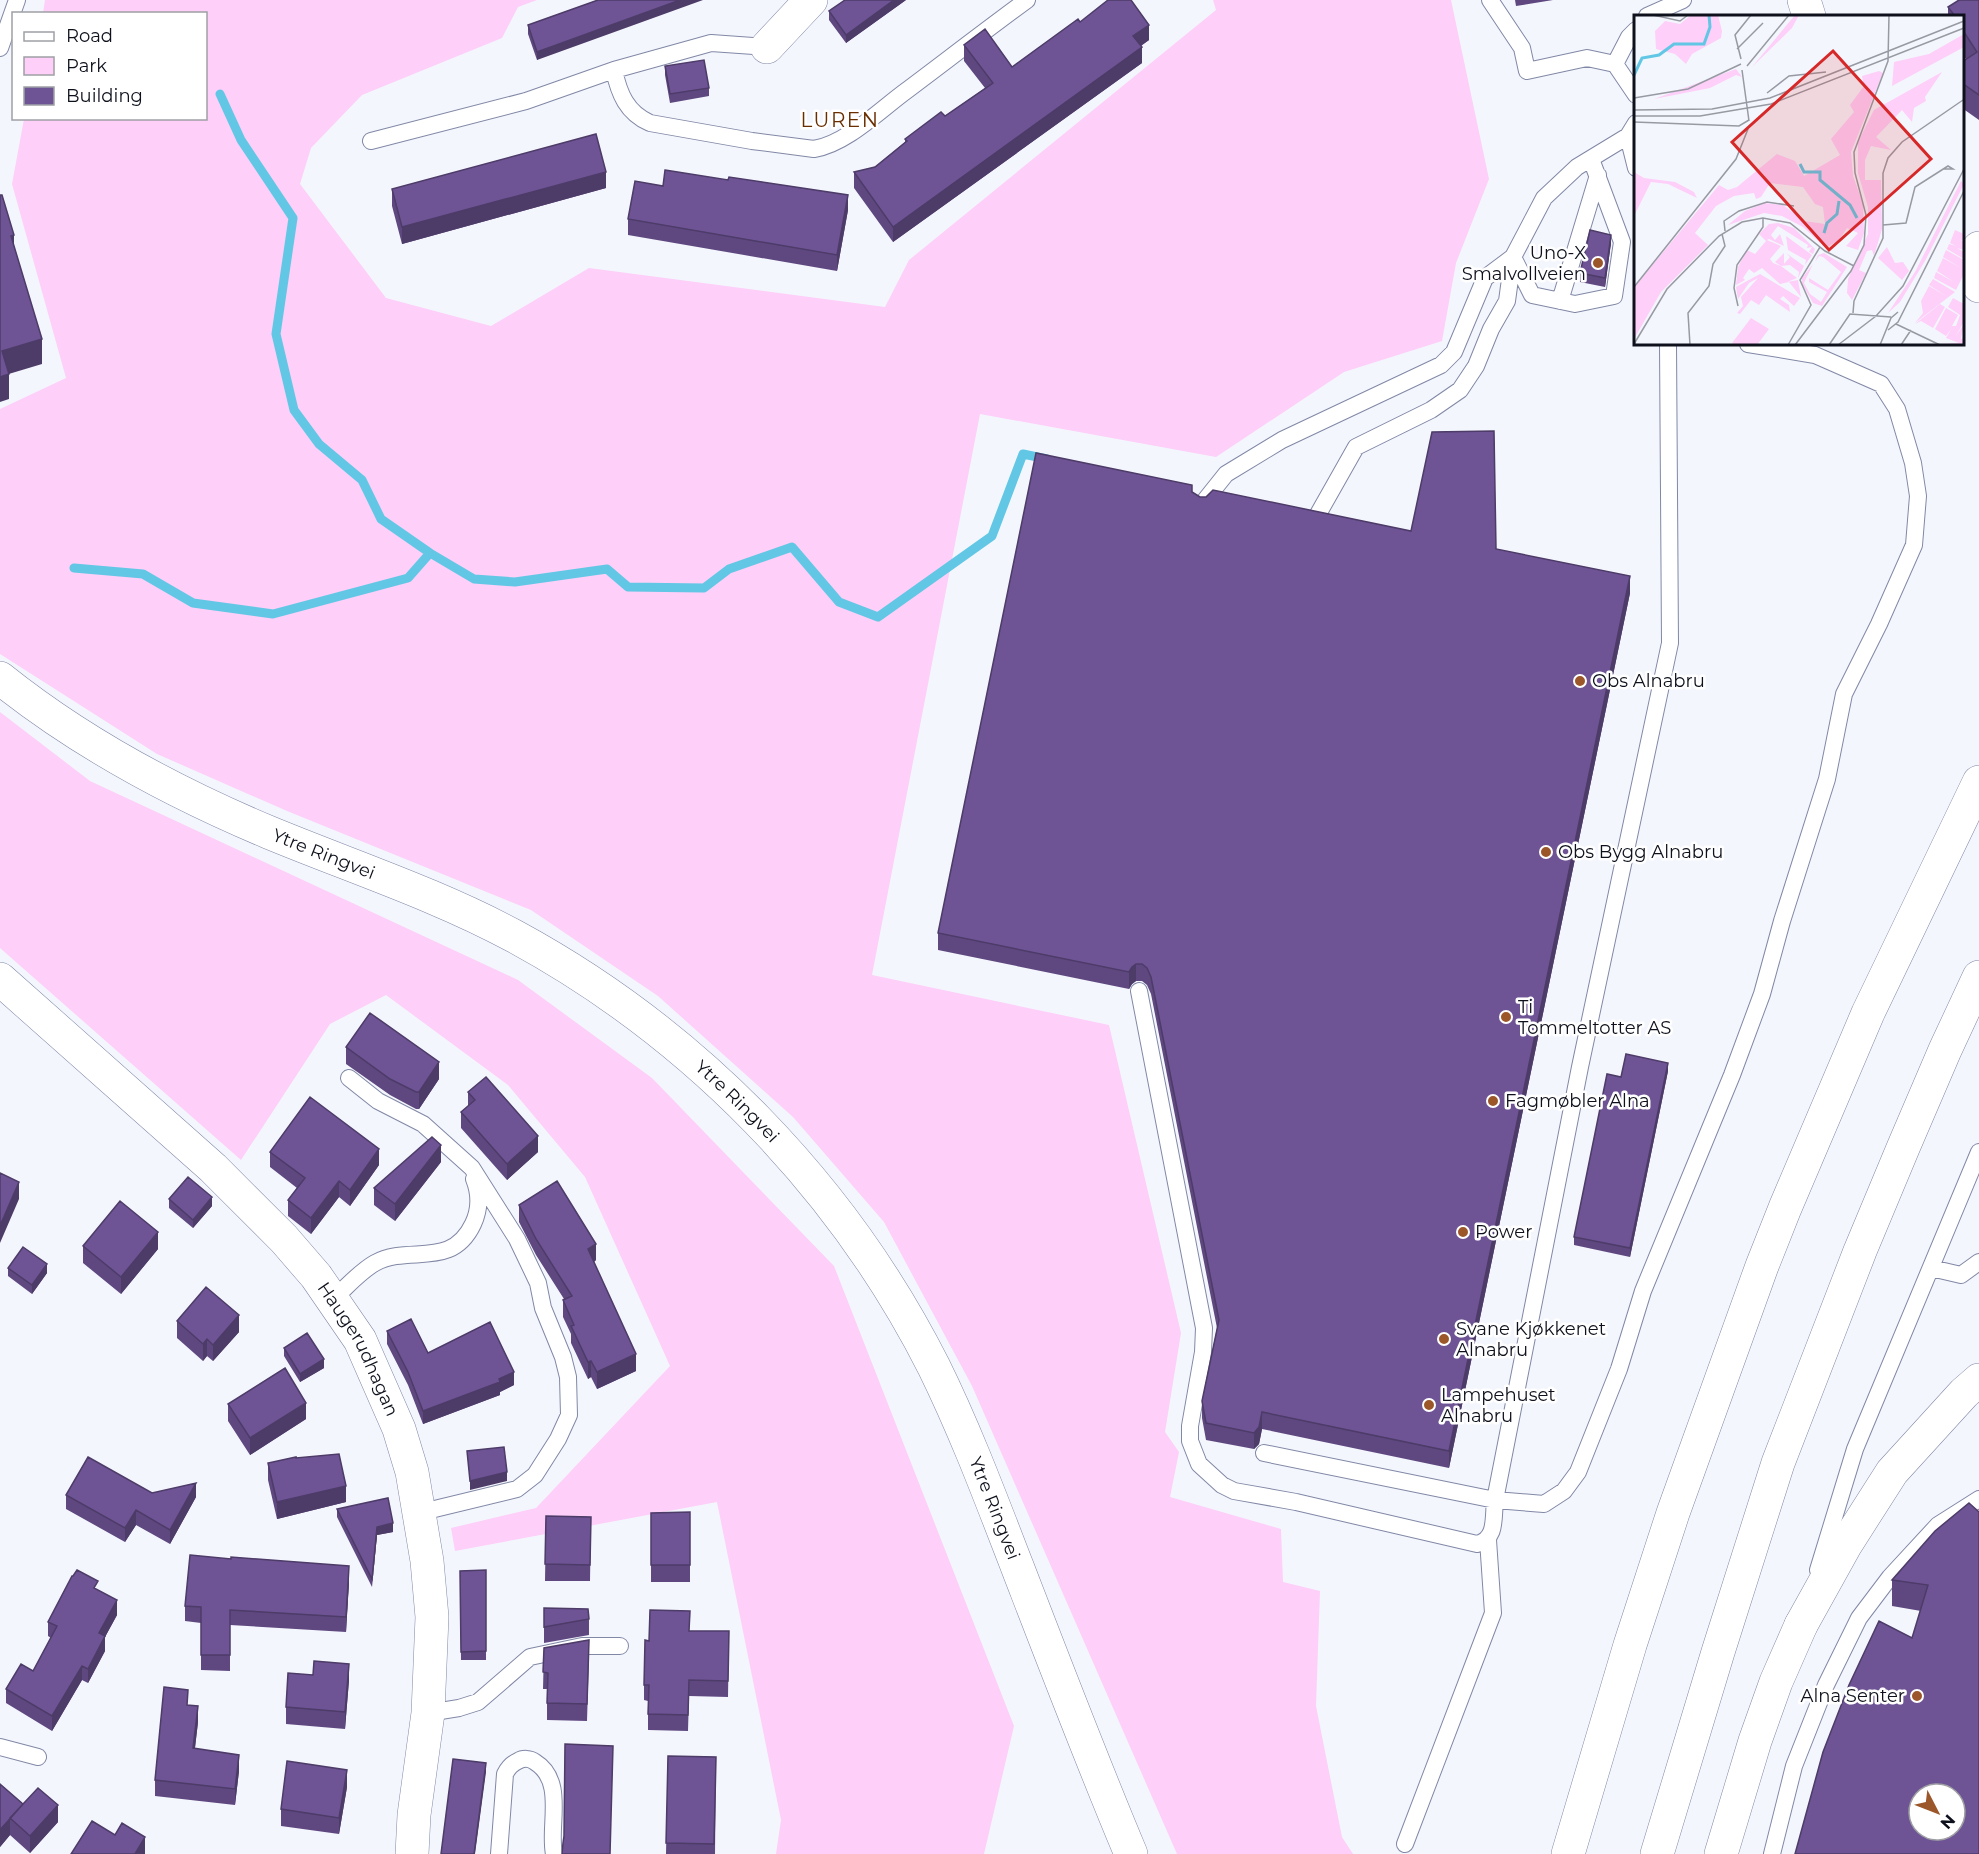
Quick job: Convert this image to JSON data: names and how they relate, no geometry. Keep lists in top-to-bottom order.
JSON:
{
  "streets": {
    "main road": ["Ytre Ringvei", "Haugerudhagan"]
  },
  "districts": ["LUREN"],
  "places": [
    "Uno-X Smalvollveien",
    "Obs Alnabru",
    "Obs Bygg Alnabru",
    "Ti Tommeltotter AS",
    "Fagmøbler Alna",
    "Power",
    "Svane Kjøkkenet Alnabru",
    "Lampehuset Alnabru",
    "Alna Senter"
  ],
  "legend": ["Road", "Park", "Building"],
  "north": "bottom right"
}
